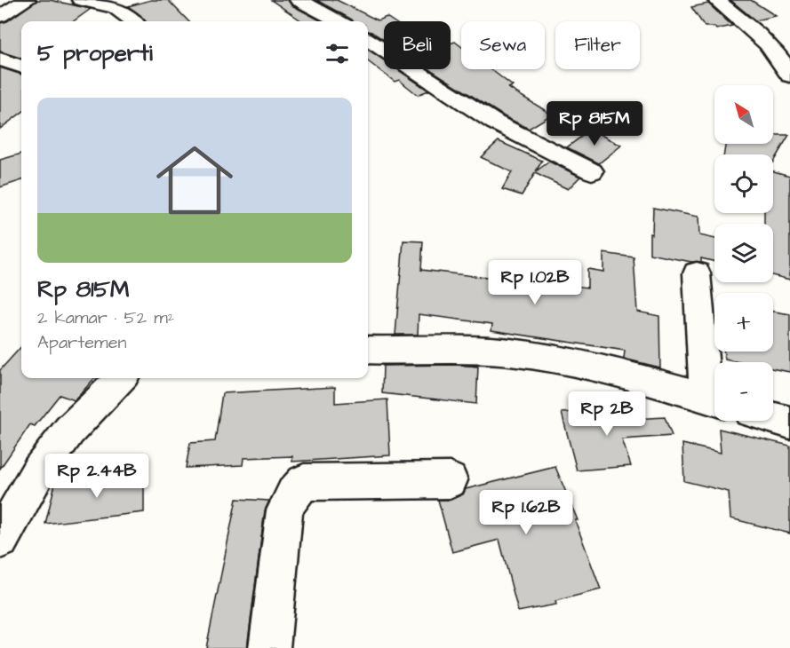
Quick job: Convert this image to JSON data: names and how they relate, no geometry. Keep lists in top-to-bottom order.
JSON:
{
  "north": "top left",
  "page": {
    "chip": ["Beli", "Sewa", "Filter"],
    "heading": "5 properti",
    "map_buttons": ["+", "−"],
    "list": [
      {
        "name": "Rp 815M",
        "note": "2 kamar · 52 m² · Apartemen"
      }
    ],
    "price": [
      "Rp 815M",
      "Rp 1.02B",
      "Rp 2B",
      "Rp 2.44B",
      "Rp 1.62B"
    ]
  }
}
